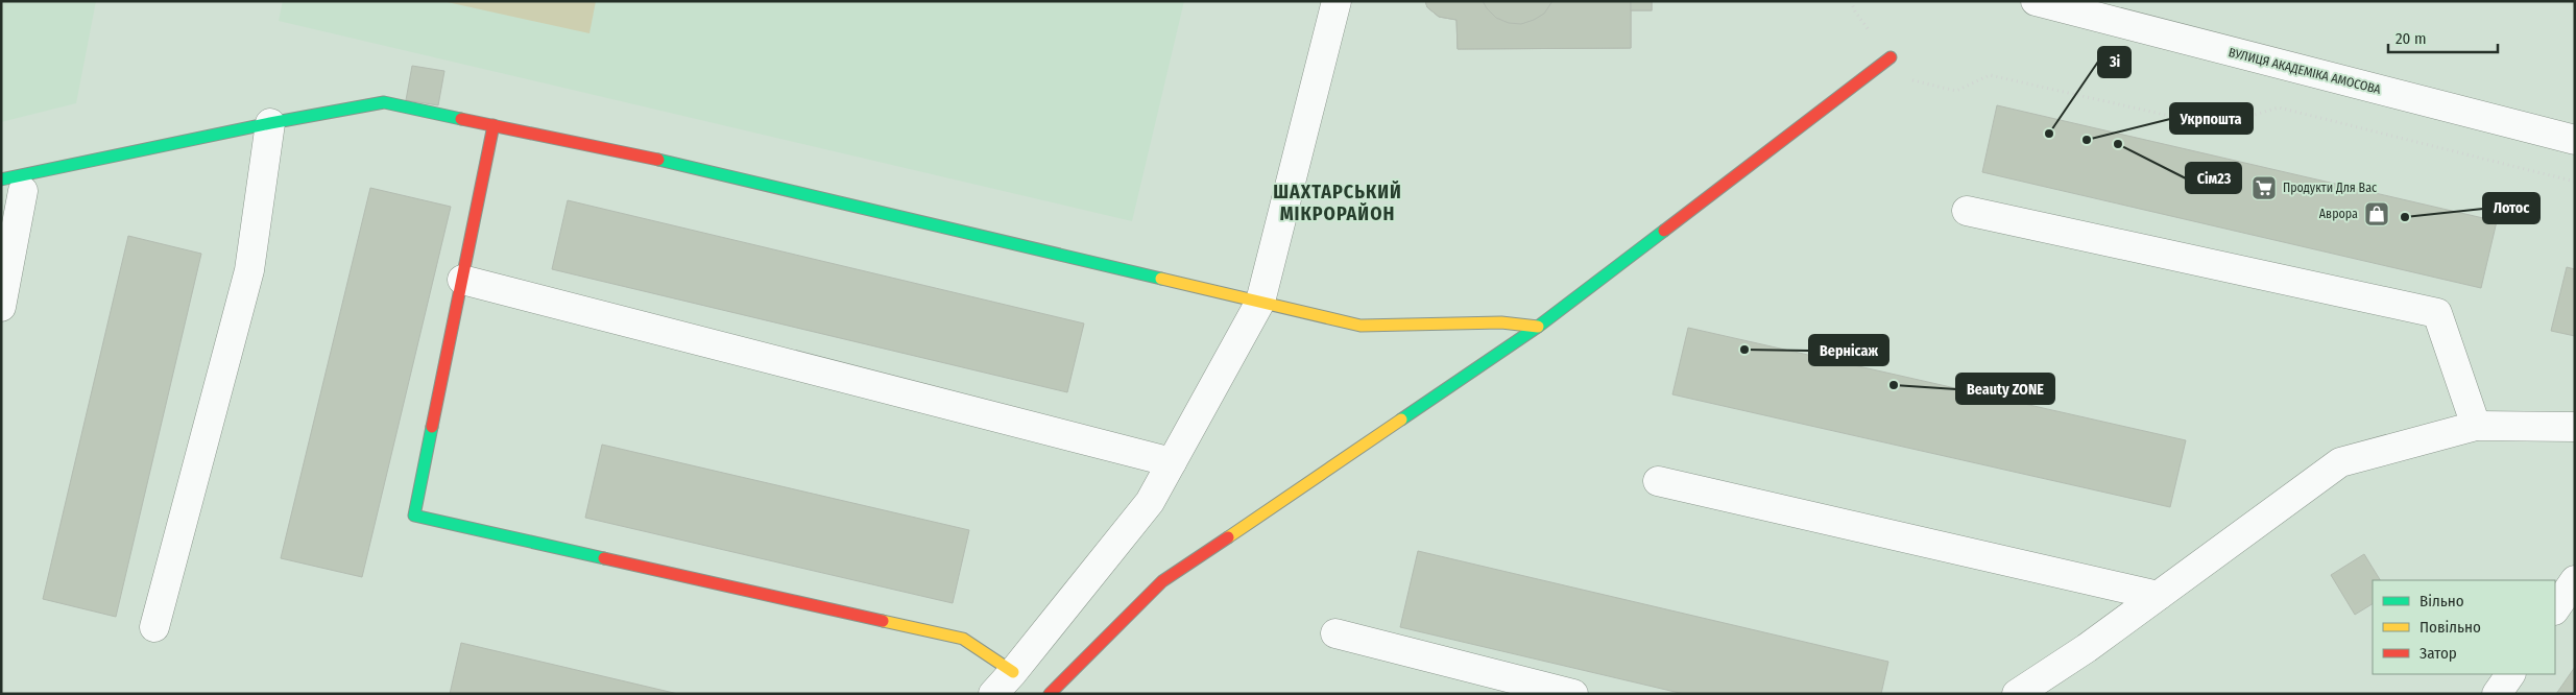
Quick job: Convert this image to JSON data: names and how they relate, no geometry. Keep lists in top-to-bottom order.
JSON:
{
  "streets": {
    "street": ["ВУЛИЦЯ АКАДЕМІКА АМОСОВА"]
  },
  "districts": ["ШАХТАРСЬКИЙ МІКРОРАЙОН"],
  "places": {
    "other": [
      "3і",
      "Укрпошта",
      "Сім23",
      "Лотос",
      "Вернісаж",
      "Beauty ZONE"
    ],
    "supermarket": ["Продукти Для Вас"],
    "shop": ["Аврора"]
  },
  "legend": ["Вільно", "Повільно", "Затор"],
  "scale_bar": "20 m"
}
